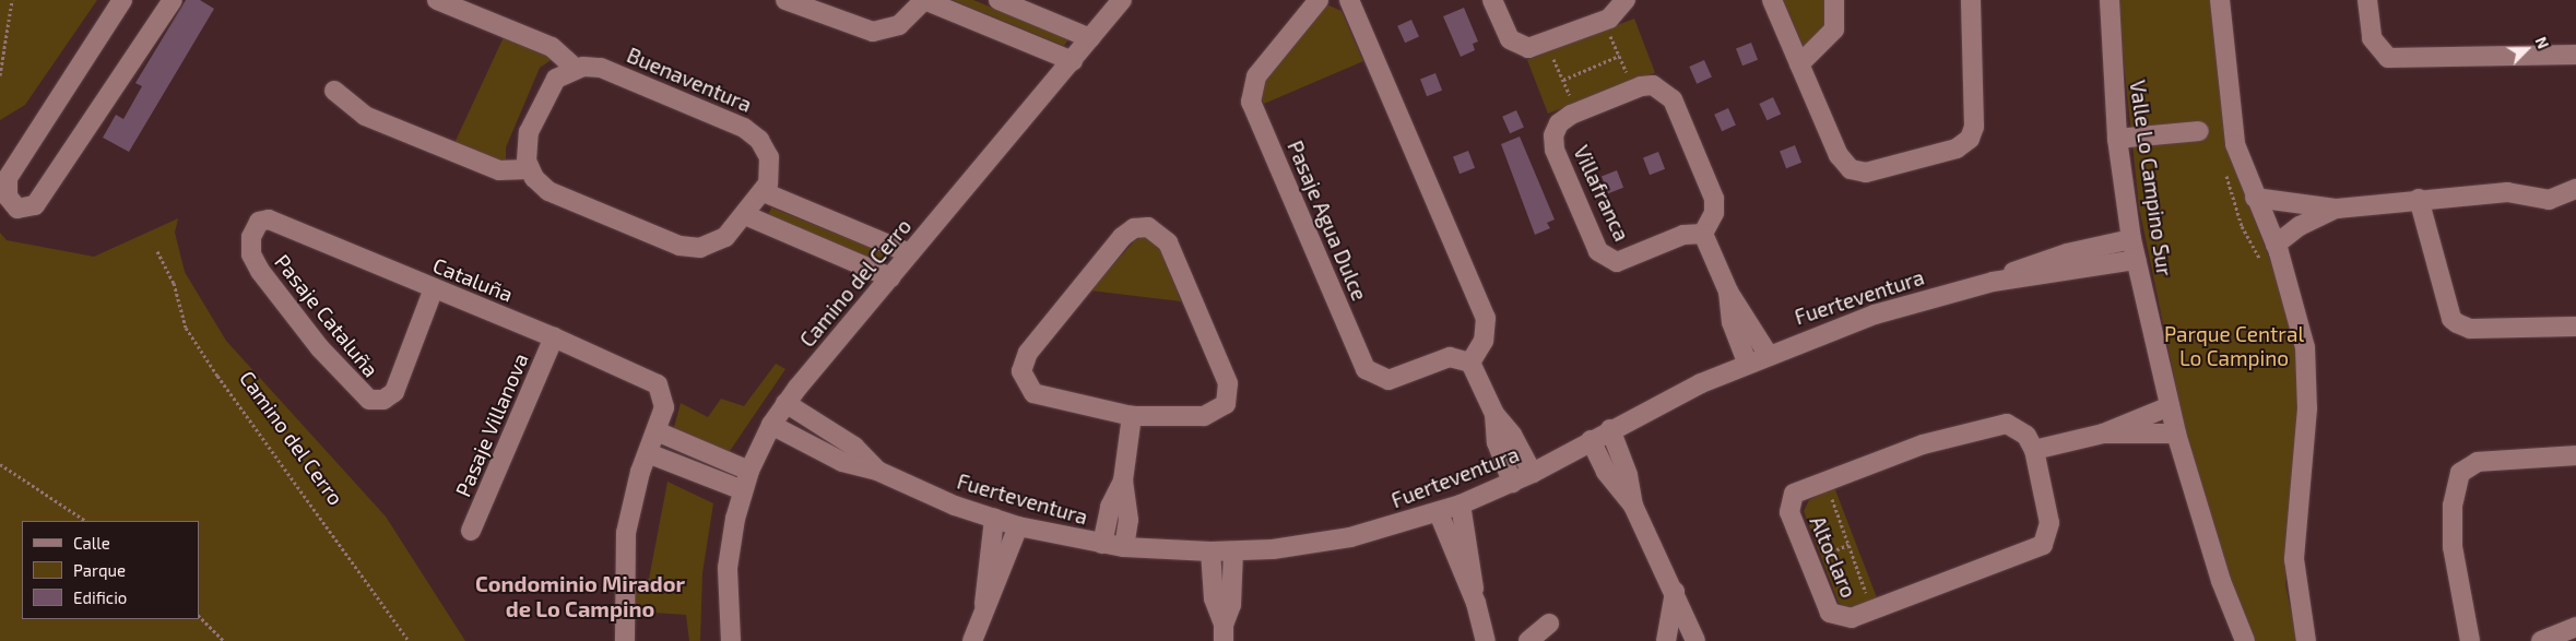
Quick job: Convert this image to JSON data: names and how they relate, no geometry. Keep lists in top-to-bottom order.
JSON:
{
  "streets": {
    "street": [
      "Buenaventura",
      "Valle Lo Campino Sur",
      "Villafranca",
      "Pasaje Agua Dulce",
      "Cataluña",
      "Camino del Cerro",
      "Fuerteventura",
      "Pasaje Cataluña",
      "Pasaje Villanova",
      "Altoclaro"
    ]
  },
  "crossings": [
    ["Valle Lo Campino Sur", "Fuerteventura"],
    ["Cataluña", "Pasaje Cataluña"],
    ["Cataluña", "Pasaje Villanova"],
    ["Camino del Cerro", "Fuerteventura"]
  ],
  "districts": ["Condominio Mirador de Lo Campino"],
  "parks": ["Parque Central Lo Campino"],
  "legend": ["Calle", "Parque", "Edificio"],
  "north": "top right"
}
